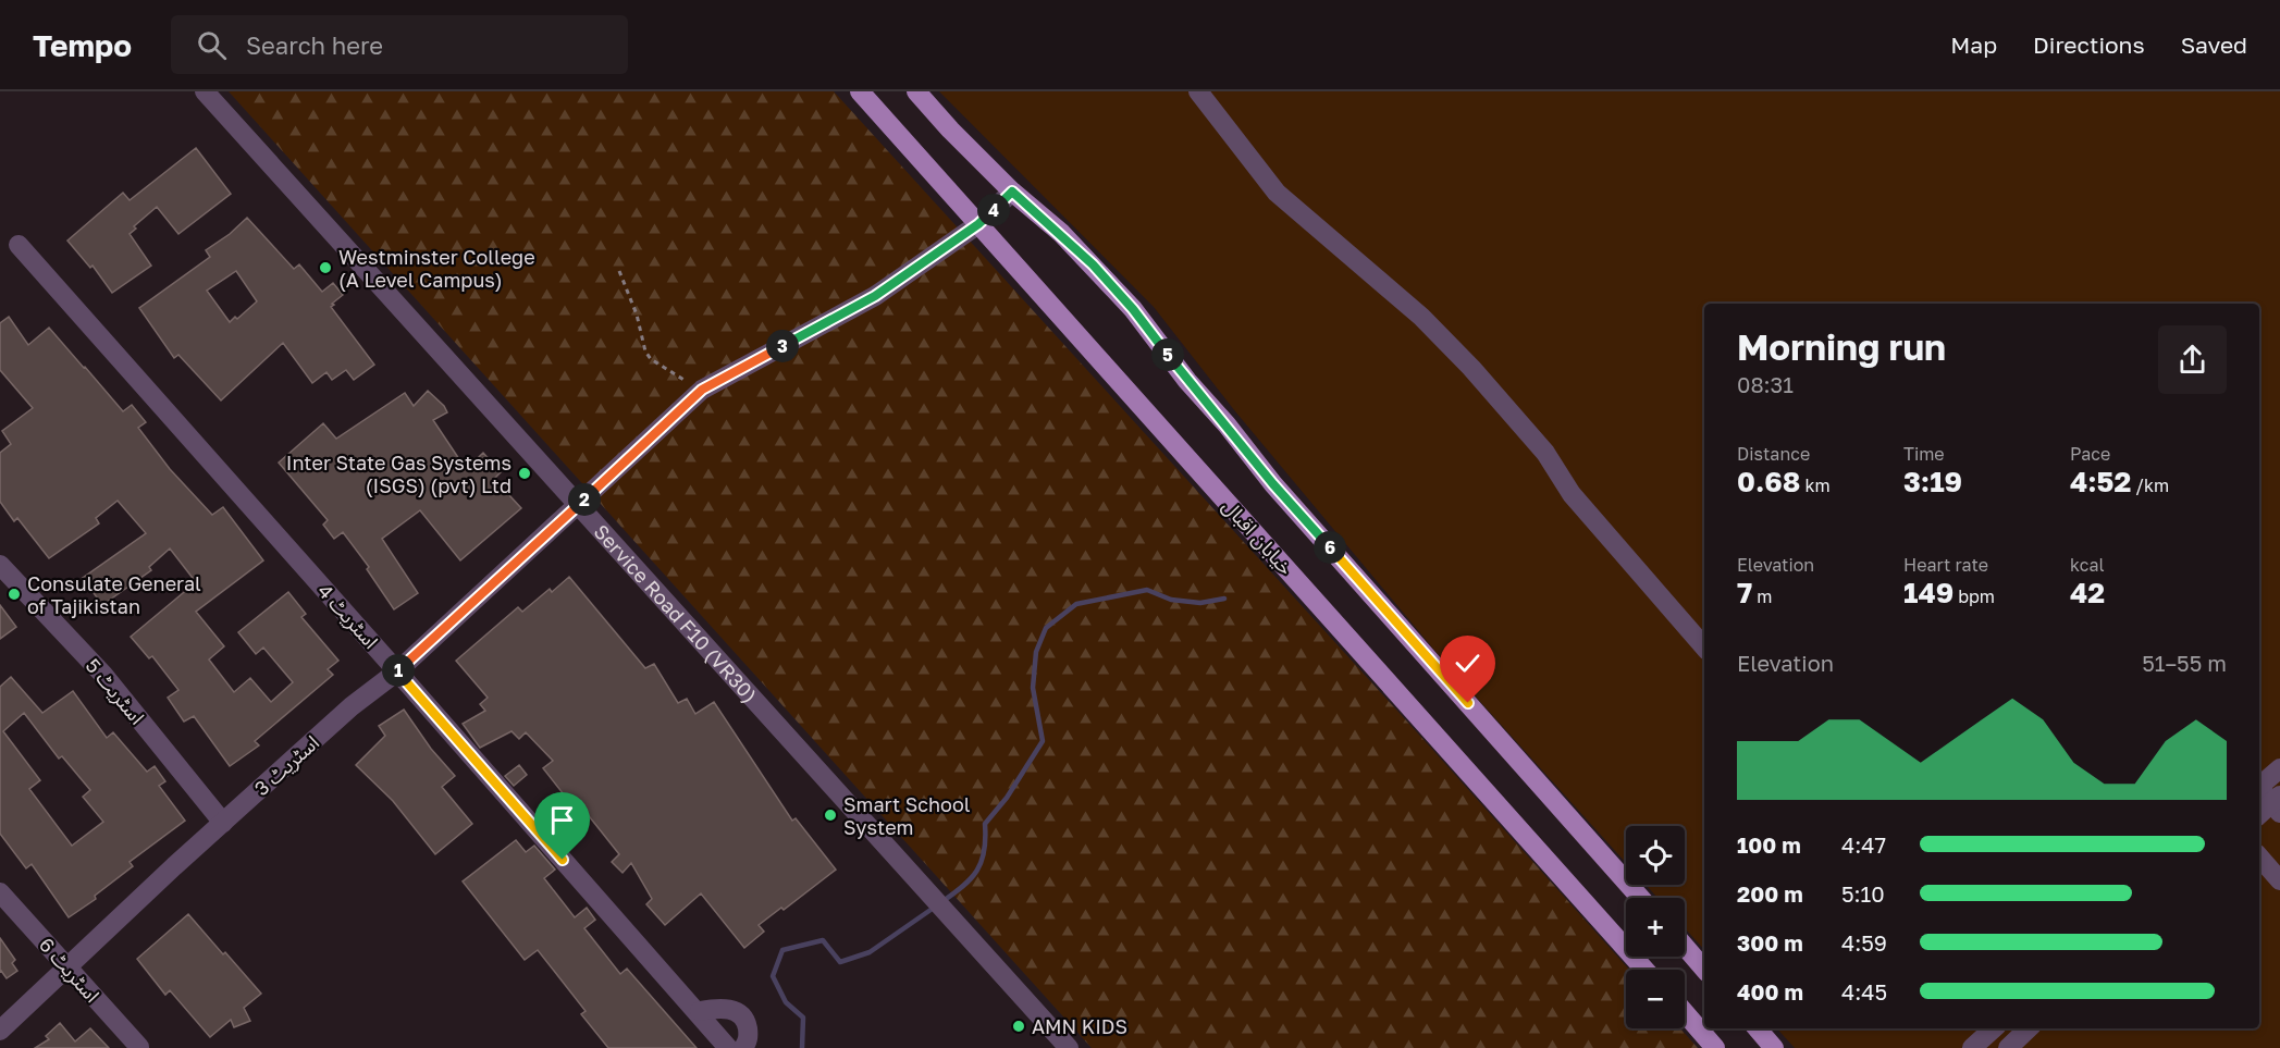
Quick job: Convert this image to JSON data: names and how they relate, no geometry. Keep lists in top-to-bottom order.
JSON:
{
  "streets": {
    "main road": ["خیابان اقبال"],
    "street": [
      "Service Road F10 (VR30)",
      "اسٹریٹ 4",
      "اسٹریٹ 5",
      "اسٹریٹ 3",
      "اسٹریٹ 6"
    ]
  },
  "crossings": [
    ["خیابان اقبال", "اسٹریٹ 3"],
    ["Service Road F10 (VR30)", "اسٹریٹ 3"],
    ["اسٹریٹ 4", "اسٹریٹ 3"],
    ["اسٹریٹ 5", "اسٹریٹ 3"],
    ["اسٹریٹ 3", "اسٹریٹ 6"]
  ],
  "places": [
    "Westminster College (A Level Campus)",
    "Inter State Gas Systems (ISGS) (pvt) Ltd",
    "Consulate General of Tajikistan",
    "Smart School System",
    "AMN KIDS"
  ],
  "page": {
    "header": "Tempo",
    "search": "Search here",
    "nav": ["Map", "Directions", "Saved"],
    "pins": [
      "4",
      "3",
      "5",
      "2",
      "6",
      "1"
    ],
    "heading": ["Morning run", "08:31"],
    "stats": [
      ["Distance", "0.68 km"],
      ["Time", "3:19"],
      ["Pace", "4:52 /km"],
      ["Elevation", "7 m"],
      ["Heart rate", "149 bpm"],
      ["kcal", "42"]
    ],
    "chart": ["Elevation", "51–55 m"],
    "list": [
      {
        "name": "100 m",
        "note": "4:47"
      },
      {
        "name": "200 m",
        "note": "5:10"
      },
      {
        "name": "300 m",
        "note": "4:59"
      },
      {
        "name": "400 m",
        "note": "4:45"
      }
    ],
    "map_buttons": ["+", "−"]
  }
}
